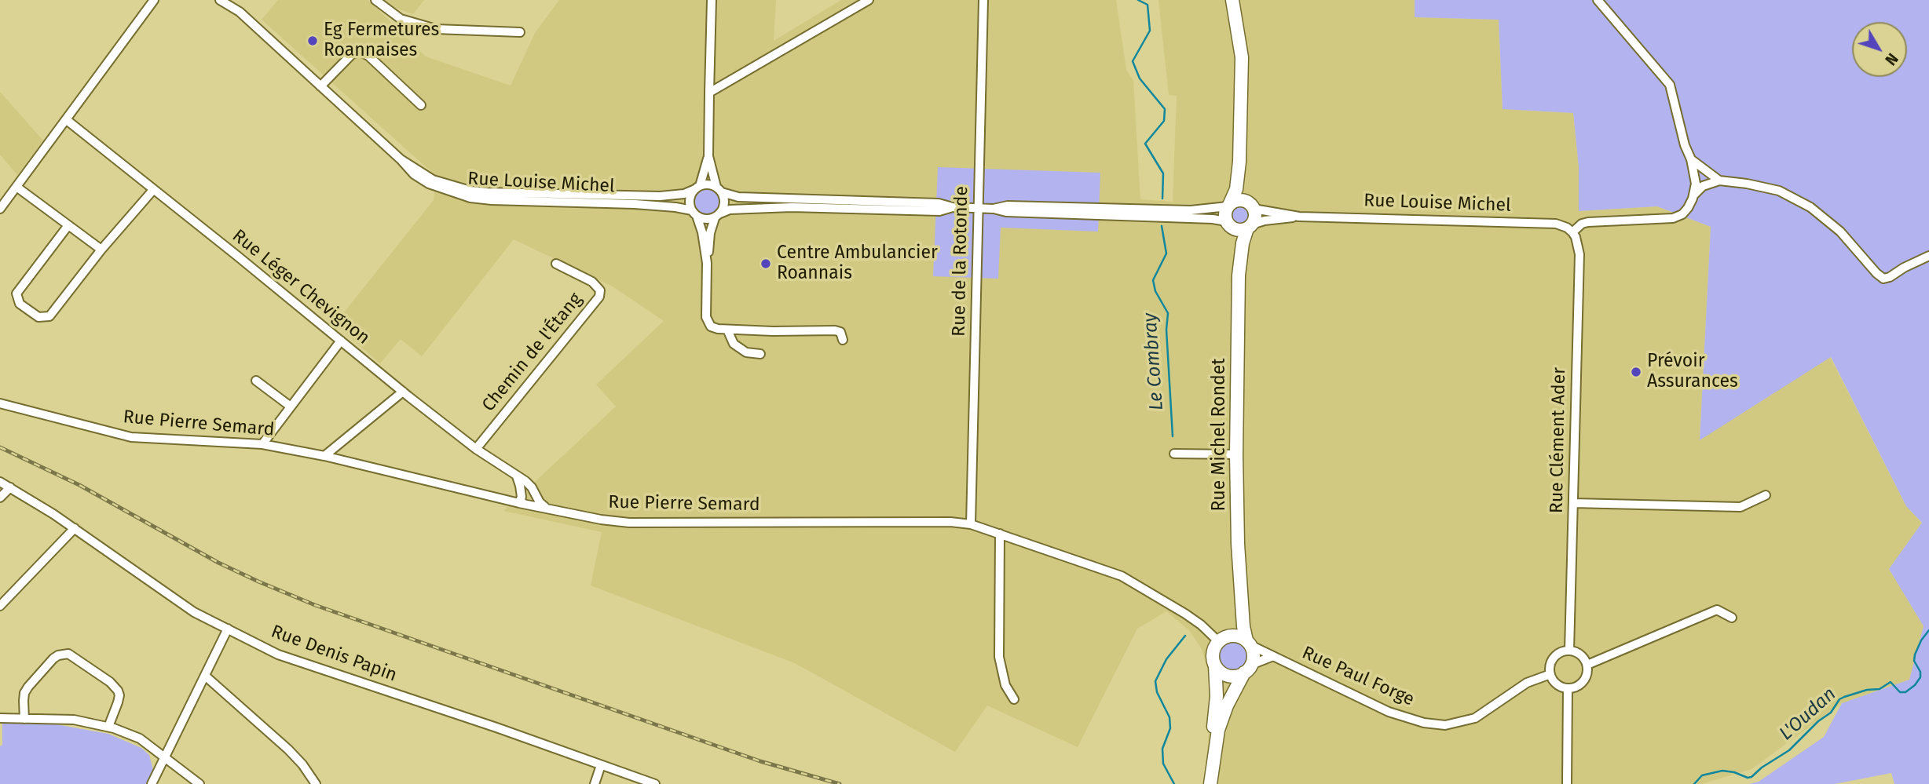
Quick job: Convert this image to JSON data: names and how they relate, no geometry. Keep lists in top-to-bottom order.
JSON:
{
  "streets": {
    "street": [
      "Rue Louise Michel",
      "Rue de la Rotonde",
      "Rue Léger Chevignon",
      "Chemin de l'Étang",
      "Rue Pierre Semard",
      "Rue Michel Rondet",
      "Rue Clément Ader",
      "Rue Denis Papin",
      "Rue Paul Forge"
    ]
  },
  "crossings": [
    ["Rue Louise Michel", "Rue Michel Rondet"],
    ["Rue Louise Michel", "Rue Clément Ader"],
    ["Rue de la Rotonde", "Rue Pierre Semard"],
    ["Rue Léger Chevignon", "Chemin de l'Étang"],
    ["Rue Léger Chevignon", "Rue Pierre Semard"],
    ["Rue Pierre Semard", "Rue Michel Rondet"],
    ["Rue Pierre Semard", "Rue Paul Forge"],
    ["Rue Michel Rondet", "Rue Paul Forge"],
    ["Rue Clément Ader", "Rue Paul Forge"]
  ],
  "water": ["Le Combray", "L'Oudan"],
  "places": ["Eg Fermetures Roannaises", "Centre Ambulancier Roannais", "Prévoir Assurances"],
  "north": "bottom right"
}
